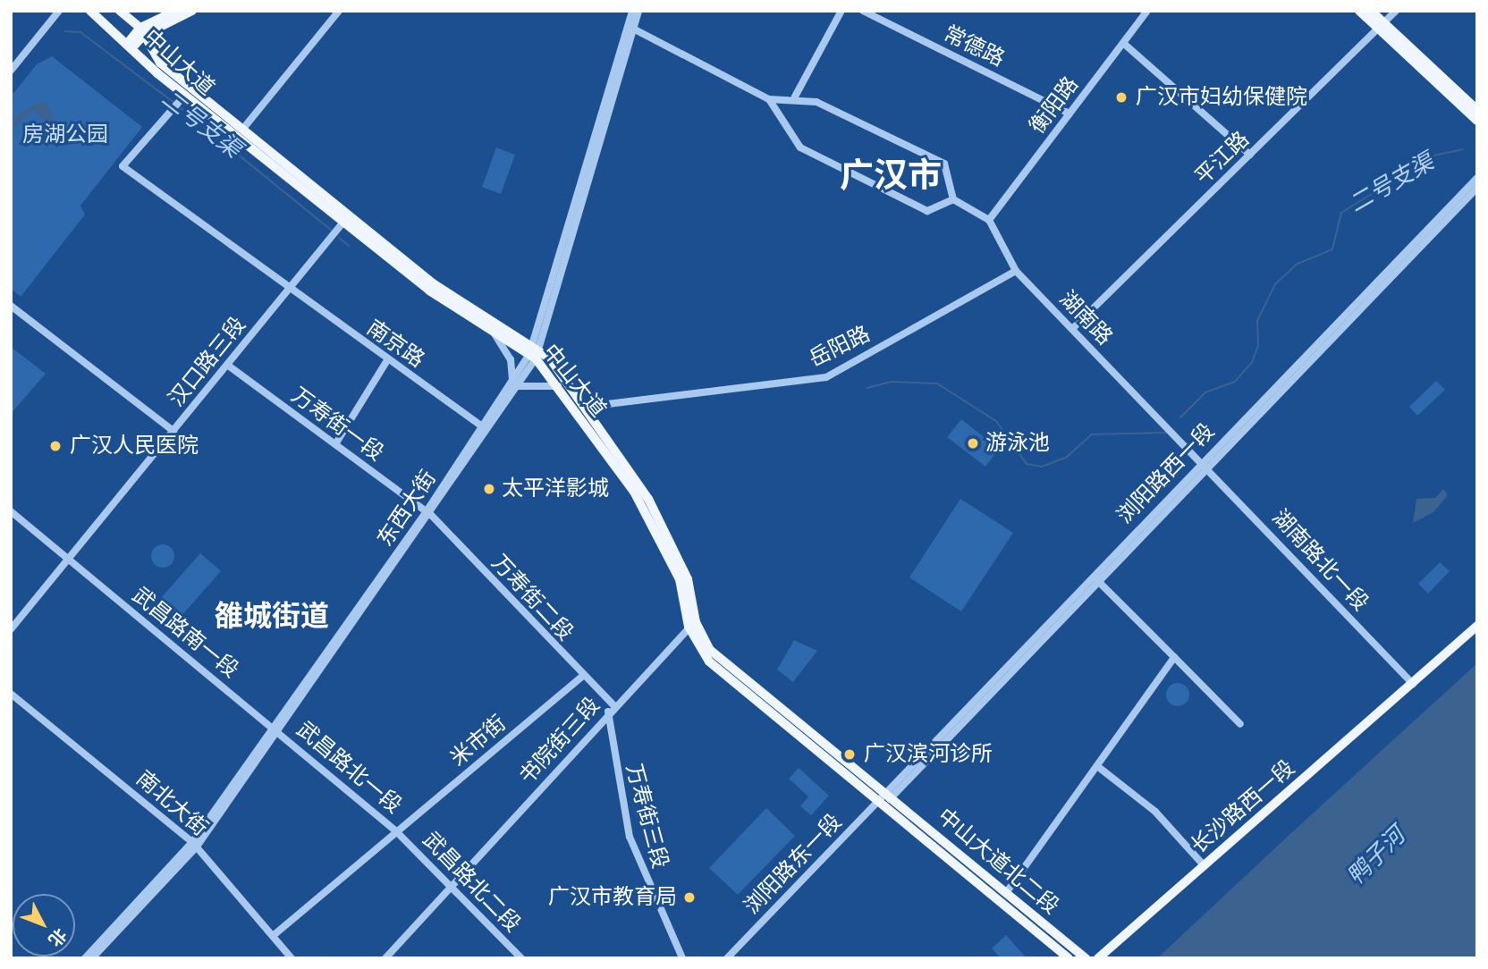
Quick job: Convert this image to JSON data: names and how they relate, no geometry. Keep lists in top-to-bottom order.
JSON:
{
  "streets": {
    "main road": ["中山大道", "长沙路西一段", "中山大道北二段"],
    "street": [
      "常德路",
      "衡阳路",
      "平江路",
      "湖南路",
      "南京路",
      "岳阳路",
      "汉口路三段",
      "万寿街一段",
      "浏阳路西一段",
      "东西大街",
      "湖南路北一段",
      "万寿街二段",
      "武昌路南一段",
      "米市街",
      "书院街三段",
      "武昌路北一段",
      "南北大街",
      "万寿街三段",
      "浏阳路东一段",
      "武昌路北二段"
    ]
  },
  "crossings": [
    ["常德路", "衡阳路"],
    ["中山大道", "南京路"],
    ["中山大道", "岳阳路"],
    ["中山大道", "汉口路三段"],
    ["中山大道", "浏阳路西一段"],
    ["中山大道", "东西大街"],
    ["中山大道", "书院街三段"],
    ["中山大道", "中山大道北二段"],
    ["中山大道", "浏阳路东一段"],
    ["衡阳路", "湖南路"],
    ["平江路", "湖南路"],
    ["湖南路", "岳阳路"],
    ["湖南路", "浏阳路西一段"],
    ["湖南路", "湖南路北一段"],
    ["南京路", "汉口路三段"],
    ["南京路", "东西大街"],
    ["汉口路三段", "万寿街一段"],
    ["汉口路三段", "武昌路南一段"],
    ["万寿街一段", "东西大街"],
    ["万寿街一段", "万寿街二段"],
    ["浏阳路西一段", "湖南路北一段"],
    ["浏阳路西一段", "中山大道北二段"],
    ["浏阳路西一段", "浏阳路东一段"],
    ["东西大街", "万寿街二段"],
    ["东西大街", "武昌路南一段"],
    ["东西大街", "武昌路北一段"],
    ["东西大街", "南北大街"],
    ["湖南路北一段", "长沙路西一段"],
    ["万寿街二段", "米市街"],
    ["万寿街二段", "书院街三段"],
    ["万寿街二段", "万寿街三段"],
    ["武昌路南一段", "武昌路北一段"],
    ["米市街", "武昌路北一段"],
    ["米市街", "南北大街"],
    ["米市街", "武昌路北二段"],
    ["书院街三段", "万寿街三段"],
    ["书院街三段", "武昌路北二段"],
    ["武昌路北一段", "武昌路北二段"],
    ["中山大道北二段", "浏阳路东一段"]
  ],
  "districts": ["广汉市", "雒城街道"],
  "water": ["二号支渠", "鸭子河"],
  "parks": ["房湖公园"],
  "places": [
    "广汉市妇幼保健院",
    "游泳池",
    "广汉人民医院",
    "太平洋影城",
    "广汉滨河诊所",
    "广汉市教育局"
  ],
  "north": "bottom right"
}
